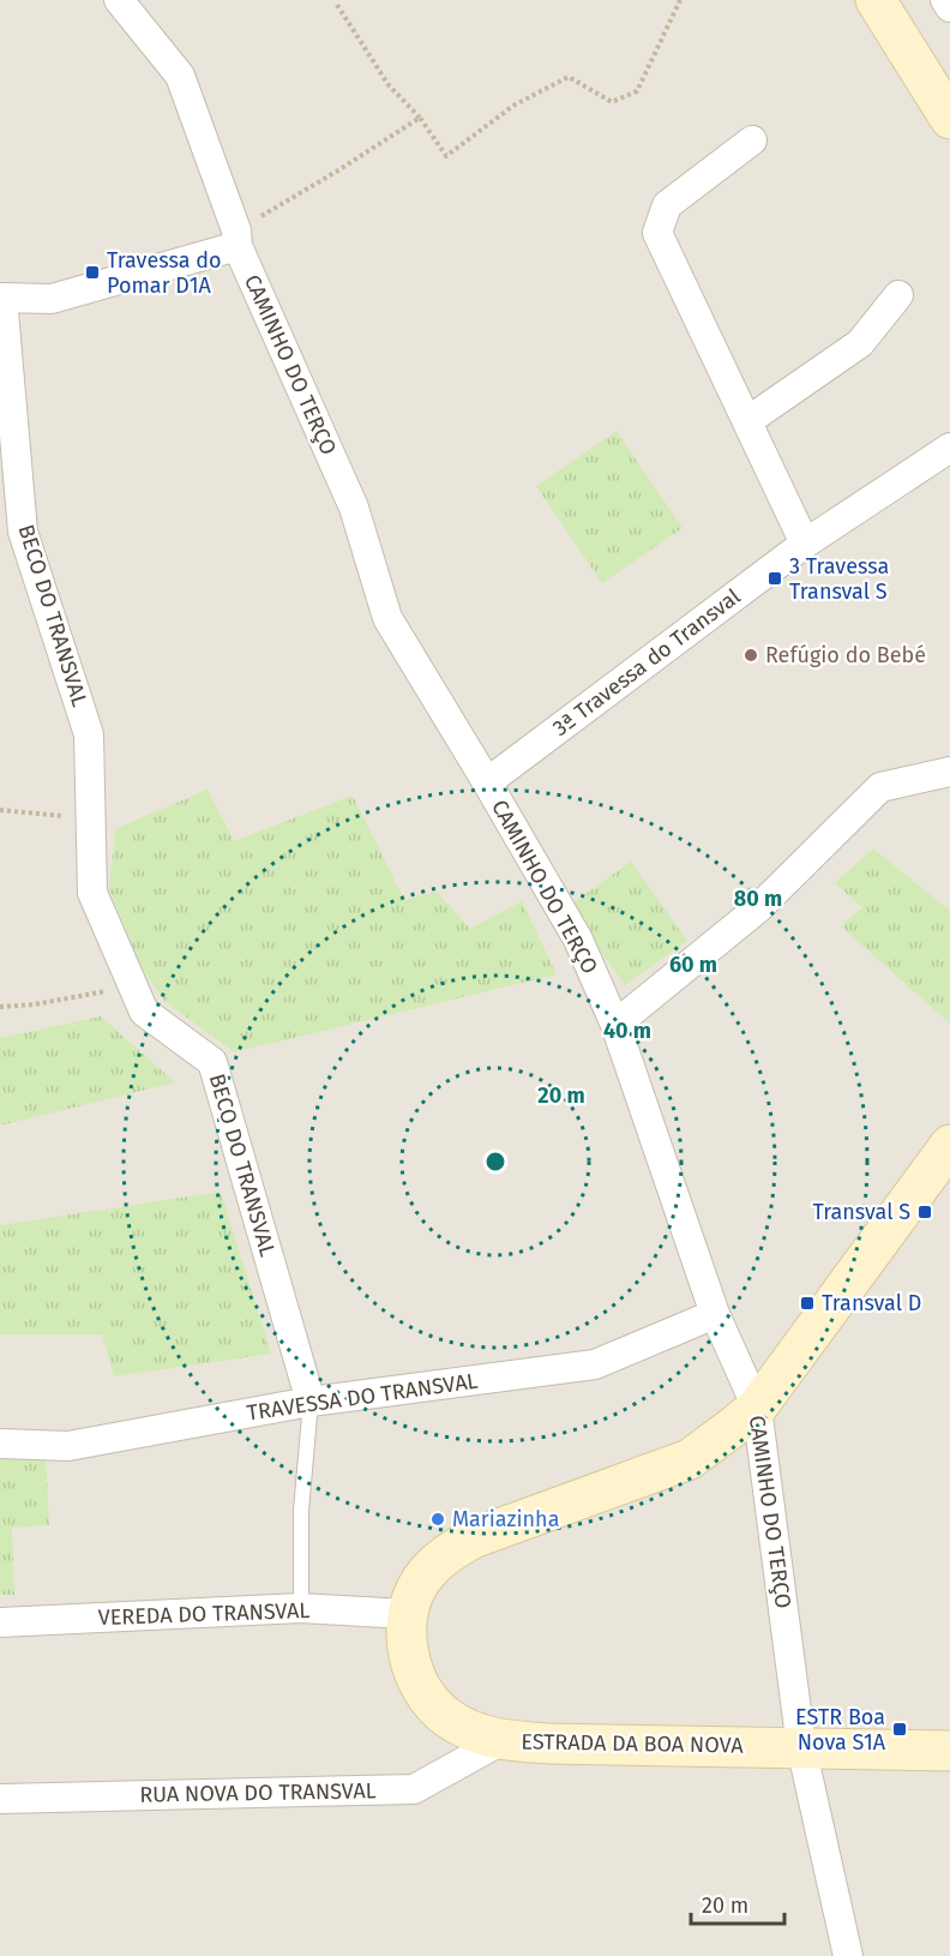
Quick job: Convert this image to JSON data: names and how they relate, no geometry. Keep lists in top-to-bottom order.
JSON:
{
  "streets": {
    "main road": ["ESTRADA DA BOA NOVA"],
    "street": [
      "CAMINHO DO TERÇO",
      "BECO DO TRANSVAL",
      "3ª Travessa do Transval",
      "TRAVESSA DO TRANSVAL",
      "VEREDA DO TRANSVAL",
      "RUA NOVA DO TRANSVAL"
    ]
  },
  "crossings": [
    ["CAMINHO DO TERÇO", "3ª Travessa do Transval"],
    ["CAMINHO DO TERÇO", "TRAVESSA DO TRANSVAL"],
    ["CAMINHO DO TERÇO", "ESTRADA DA BOA NOVA"],
    ["BECO DO TRANSVAL", "TRAVESSA DO TRANSVAL"],
    ["BECO DO TRANSVAL", "VEREDA DO TRANSVAL"],
    ["VEREDA DO TRANSVAL", "ESTRADA DA BOA NOVA"],
    ["ESTRADA DA BOA NOVA", "RUA NOVA DO TRANSVAL"]
  ],
  "places": {
    "transit": [
      "Travessa do Pomar D1A",
      "3 Travessa Transval S",
      "Transval S",
      "Transval D",
      "ESTR Boa Nova S1A"
    ],
    "other": ["Refúgio do Bebé", "Mariazinha"]
  },
  "scale_bar": "20 m",
  "rings": [
    "80 m",
    "60 m",
    "40 m",
    "20 m"
  ]
}
